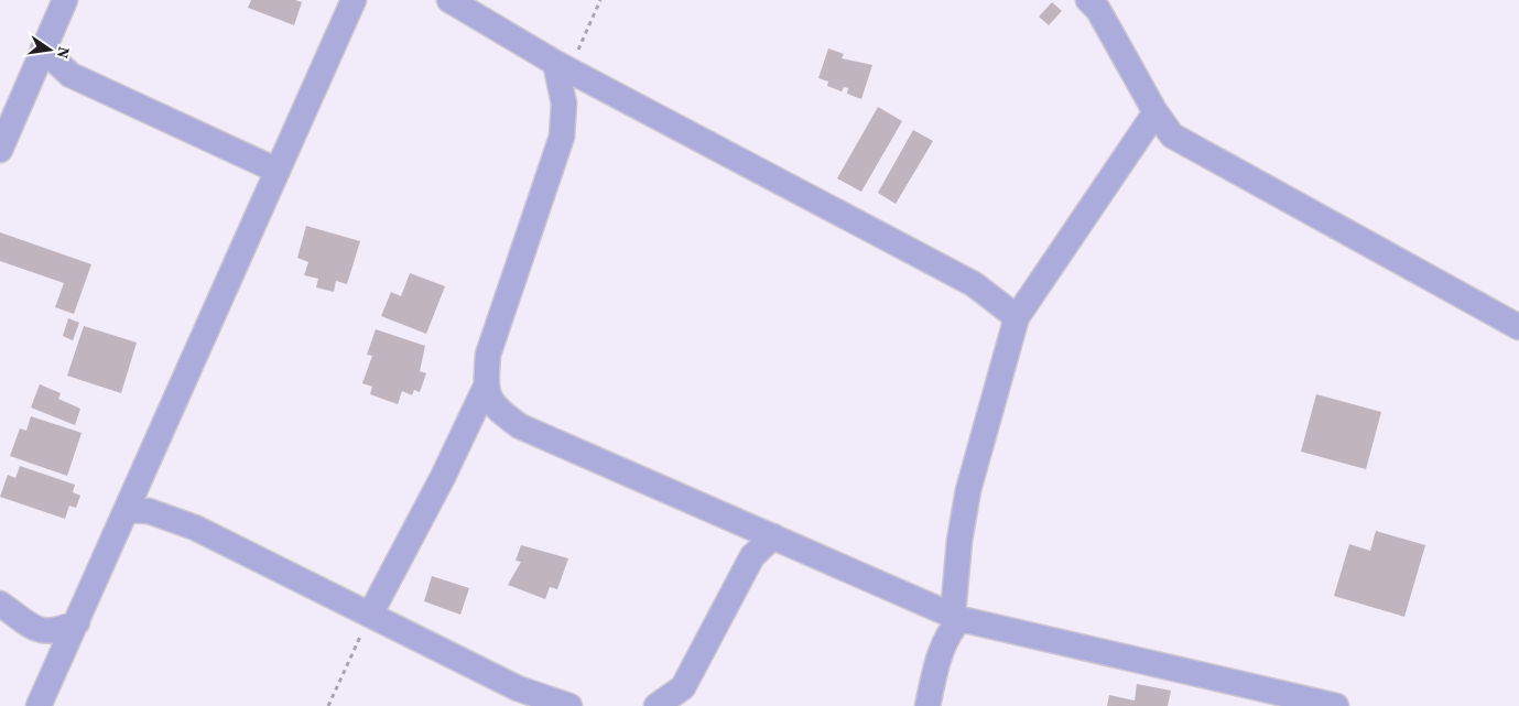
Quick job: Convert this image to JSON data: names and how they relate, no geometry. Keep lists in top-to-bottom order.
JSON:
{
  "north": "right"
}
